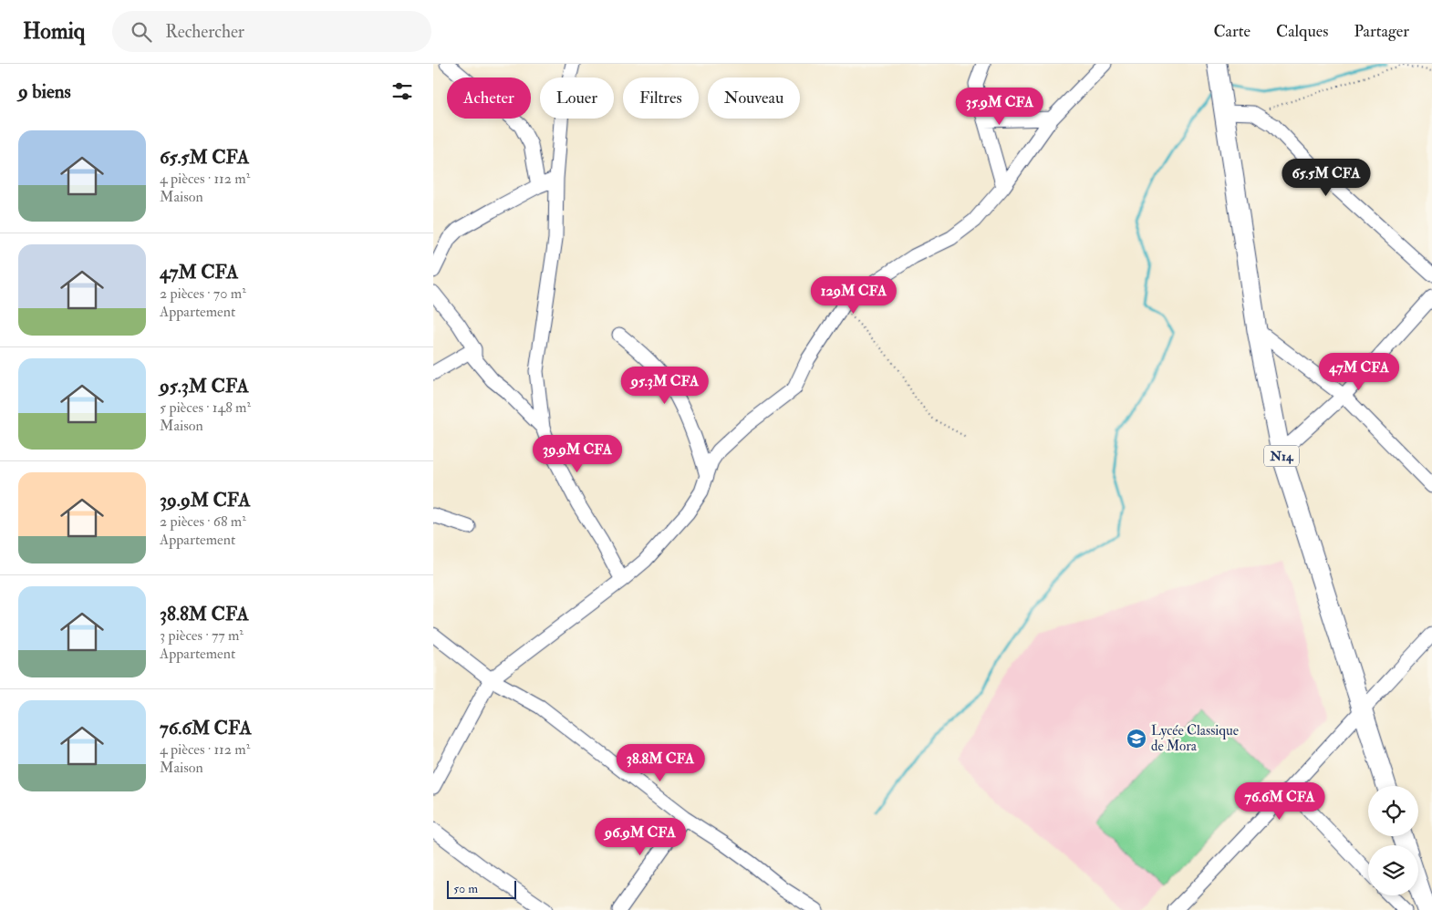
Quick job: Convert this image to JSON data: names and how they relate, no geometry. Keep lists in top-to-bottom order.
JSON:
{
  "streets": {
    "highway": ["N14"]
  },
  "places": {
    "school or university": ["Lycée Classique de Mora"]
  },
  "scale_bar": "50 m",
  "page": {
    "header": "Homiq",
    "search": "Rechercher",
    "nav": ["Carte", "Calques", "Partager"],
    "heading": "9 biens",
    "chip": [
      "Acheter",
      "Louer",
      "Filtres",
      "Nouveau"
    ],
    "price": [
      "35.9M CFA",
      "65.5M CFA",
      "129M CFA",
      "47M CFA",
      "95.3M CFA",
      "39.9M CFA",
      "38.8M CFA",
      "76.6M CFA",
      "96.9M CFA"
    ],
    "list": [
      {
        "name": "65.5M CFA",
        "note": "4 pièces · 112 m² · Maison"
      },
      {
        "name": "47M CFA",
        "note": "2 pièces · 70 m² · Appartement"
      },
      {
        "name": "95.3M CFA",
        "note": "5 pièces · 148 m² · Maison"
      },
      {
        "name": "39.9M CFA",
        "note": "2 pièces · 68 m² · Appartement"
      },
      {
        "name": "38.8M CFA",
        "note": "3 pièces · 77 m² · Appartement"
      },
      {
        "name": "76.6M CFA",
        "note": "4 pièces · 112 m² · Maison"
      }
    ],
    "scale": "50 m"
  }
}
